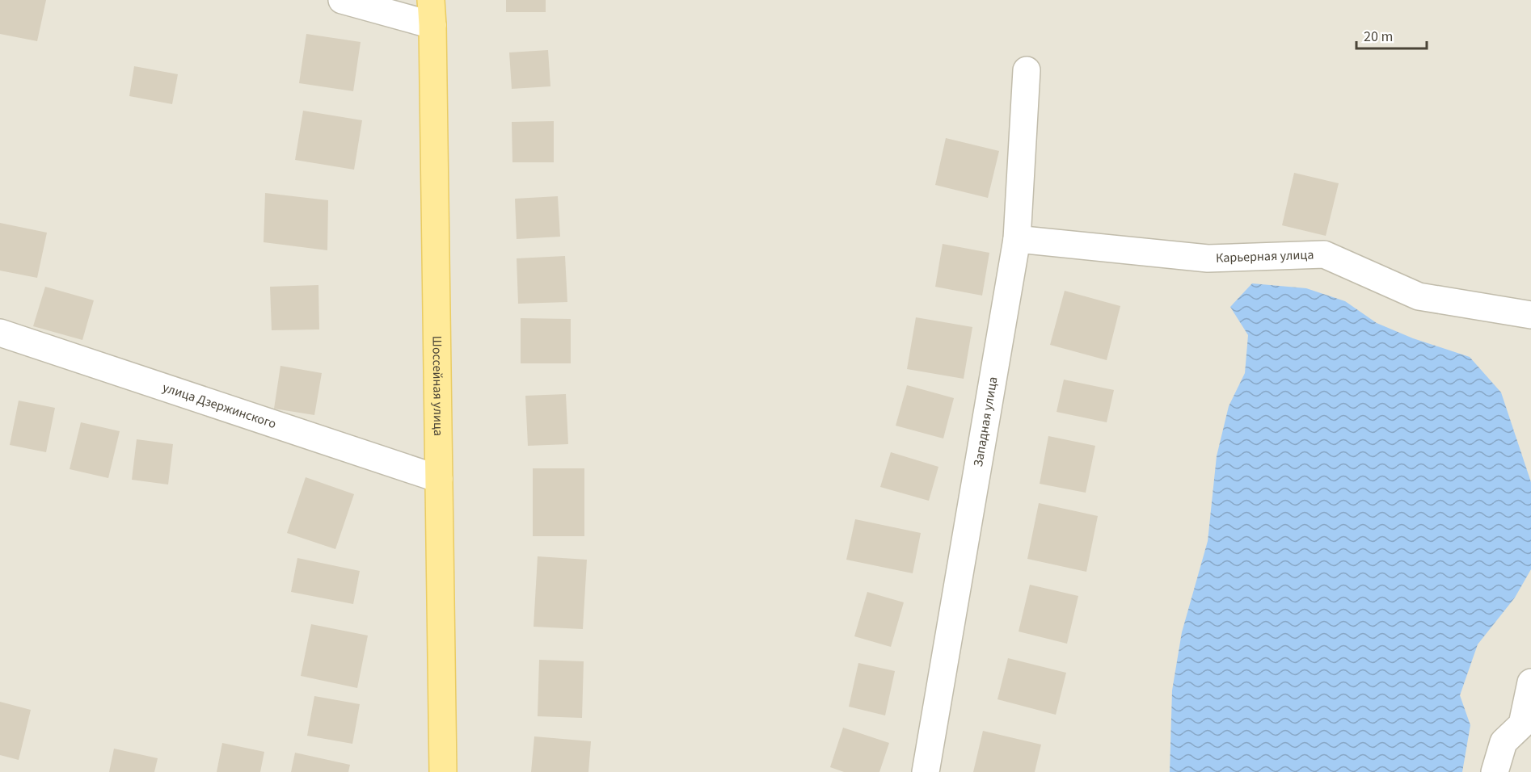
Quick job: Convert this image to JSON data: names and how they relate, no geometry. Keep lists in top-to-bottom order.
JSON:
{
  "streets": {
    "main road": ["Шоссейная улица"],
    "street": ["Карьерная улица", "улица Дзержинского", "Западная улица"]
  },
  "crossings": [
    ["Карьерная улица", "Западная улица"],
    ["Шоссейная улица", "улица Дзержинского"]
  ],
  "scale_bar": "20 m"
}
